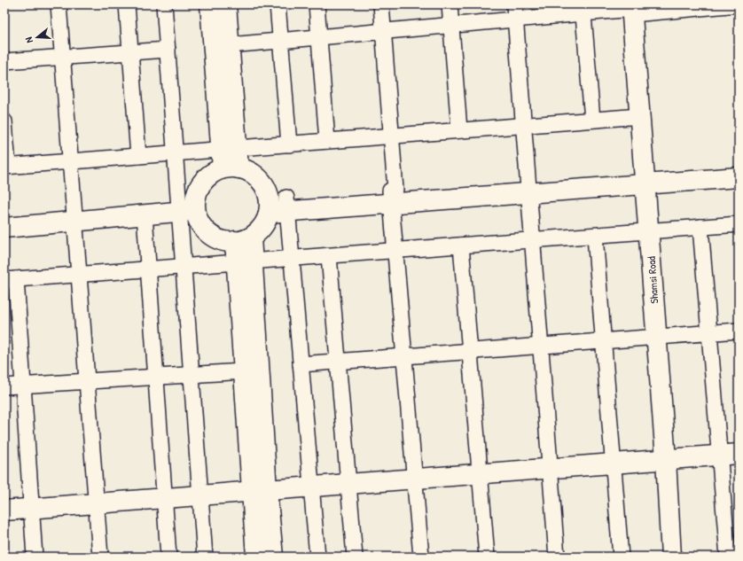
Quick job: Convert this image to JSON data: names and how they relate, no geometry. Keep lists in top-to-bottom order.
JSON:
{
  "streets": {
    "street": ["Shamsi Road"]
  },
  "north": "left"
}
